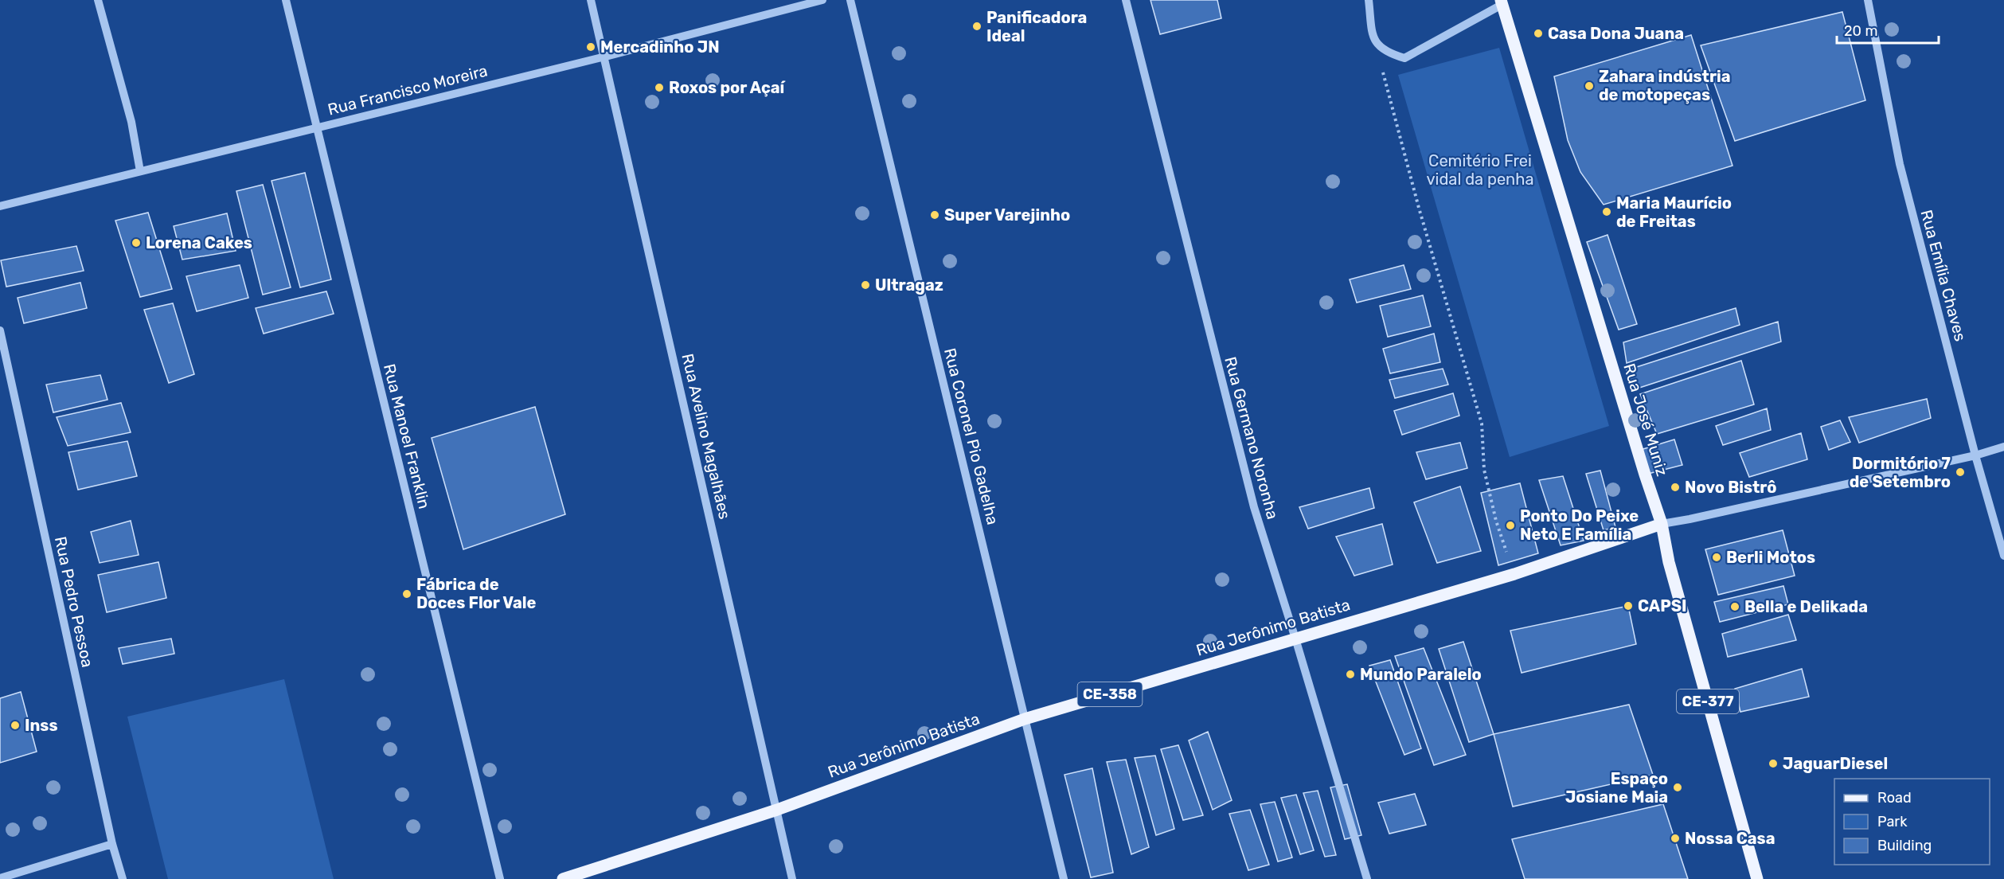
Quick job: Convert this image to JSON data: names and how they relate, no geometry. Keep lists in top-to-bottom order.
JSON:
{
  "streets": {
    "main road": [
      "Rua José Muniz",
      "Rua Jerônimo Batista",
      "CE-358",
      "CE-377"
    ],
    "street": [
      "Rua Francisco Moreira",
      "Rua Emília Chaves",
      "Rua Manoel Franklin",
      "Rua Avelino Magalhães",
      "Rua Coronel Pio Gadelha",
      "Rua Germano Noronha",
      "Rua Pedro Pessoa"
    ]
  },
  "crossings": [
    ["Rua Francisco Moreira", "Rua Manoel Franklin"],
    ["Rua Francisco Moreira", "Rua Avelino Magalhães"],
    ["Rua Emília Chaves", "Rua Jerônimo Batista"],
    ["Rua José Muniz", "Rua Jerônimo Batista"],
    ["Rua Avelino Magalhães", "Rua Jerônimo Batista"],
    ["Rua Coronel Pio Gadelha", "Rua Jerônimo Batista"],
    ["Rua Germano Noronha", "Rua Jerônimo Batista"]
  ],
  "parks": ["Cemitério Frei vidal da penha"],
  "places": [
    "Panificadora Ideal",
    "Casa Dona Juana",
    "Mercadinho JN",
    "Zahara indústria de motopeças",
    "Roxos por Açaí",
    "Maria Maurício de Freitas",
    "Super Varejinho",
    "Lorena Cakes",
    "Ultragaz",
    "Dormitório 7 de Setembro",
    "Novo Bistrô",
    "Ponto Do Peixe Neto E Família",
    "Berli Motos",
    "Fábrica de Doces Flor Vale",
    "CAPSI",
    "Bella e Delikada",
    "Mundo Paralelo",
    "Inss",
    "JaguarDiesel",
    "Espaço Josiane Maia",
    "Nossa Casa"
  ],
  "legend": ["Road", "Park", "Building"],
  "scale_bar": "20 m"
}
